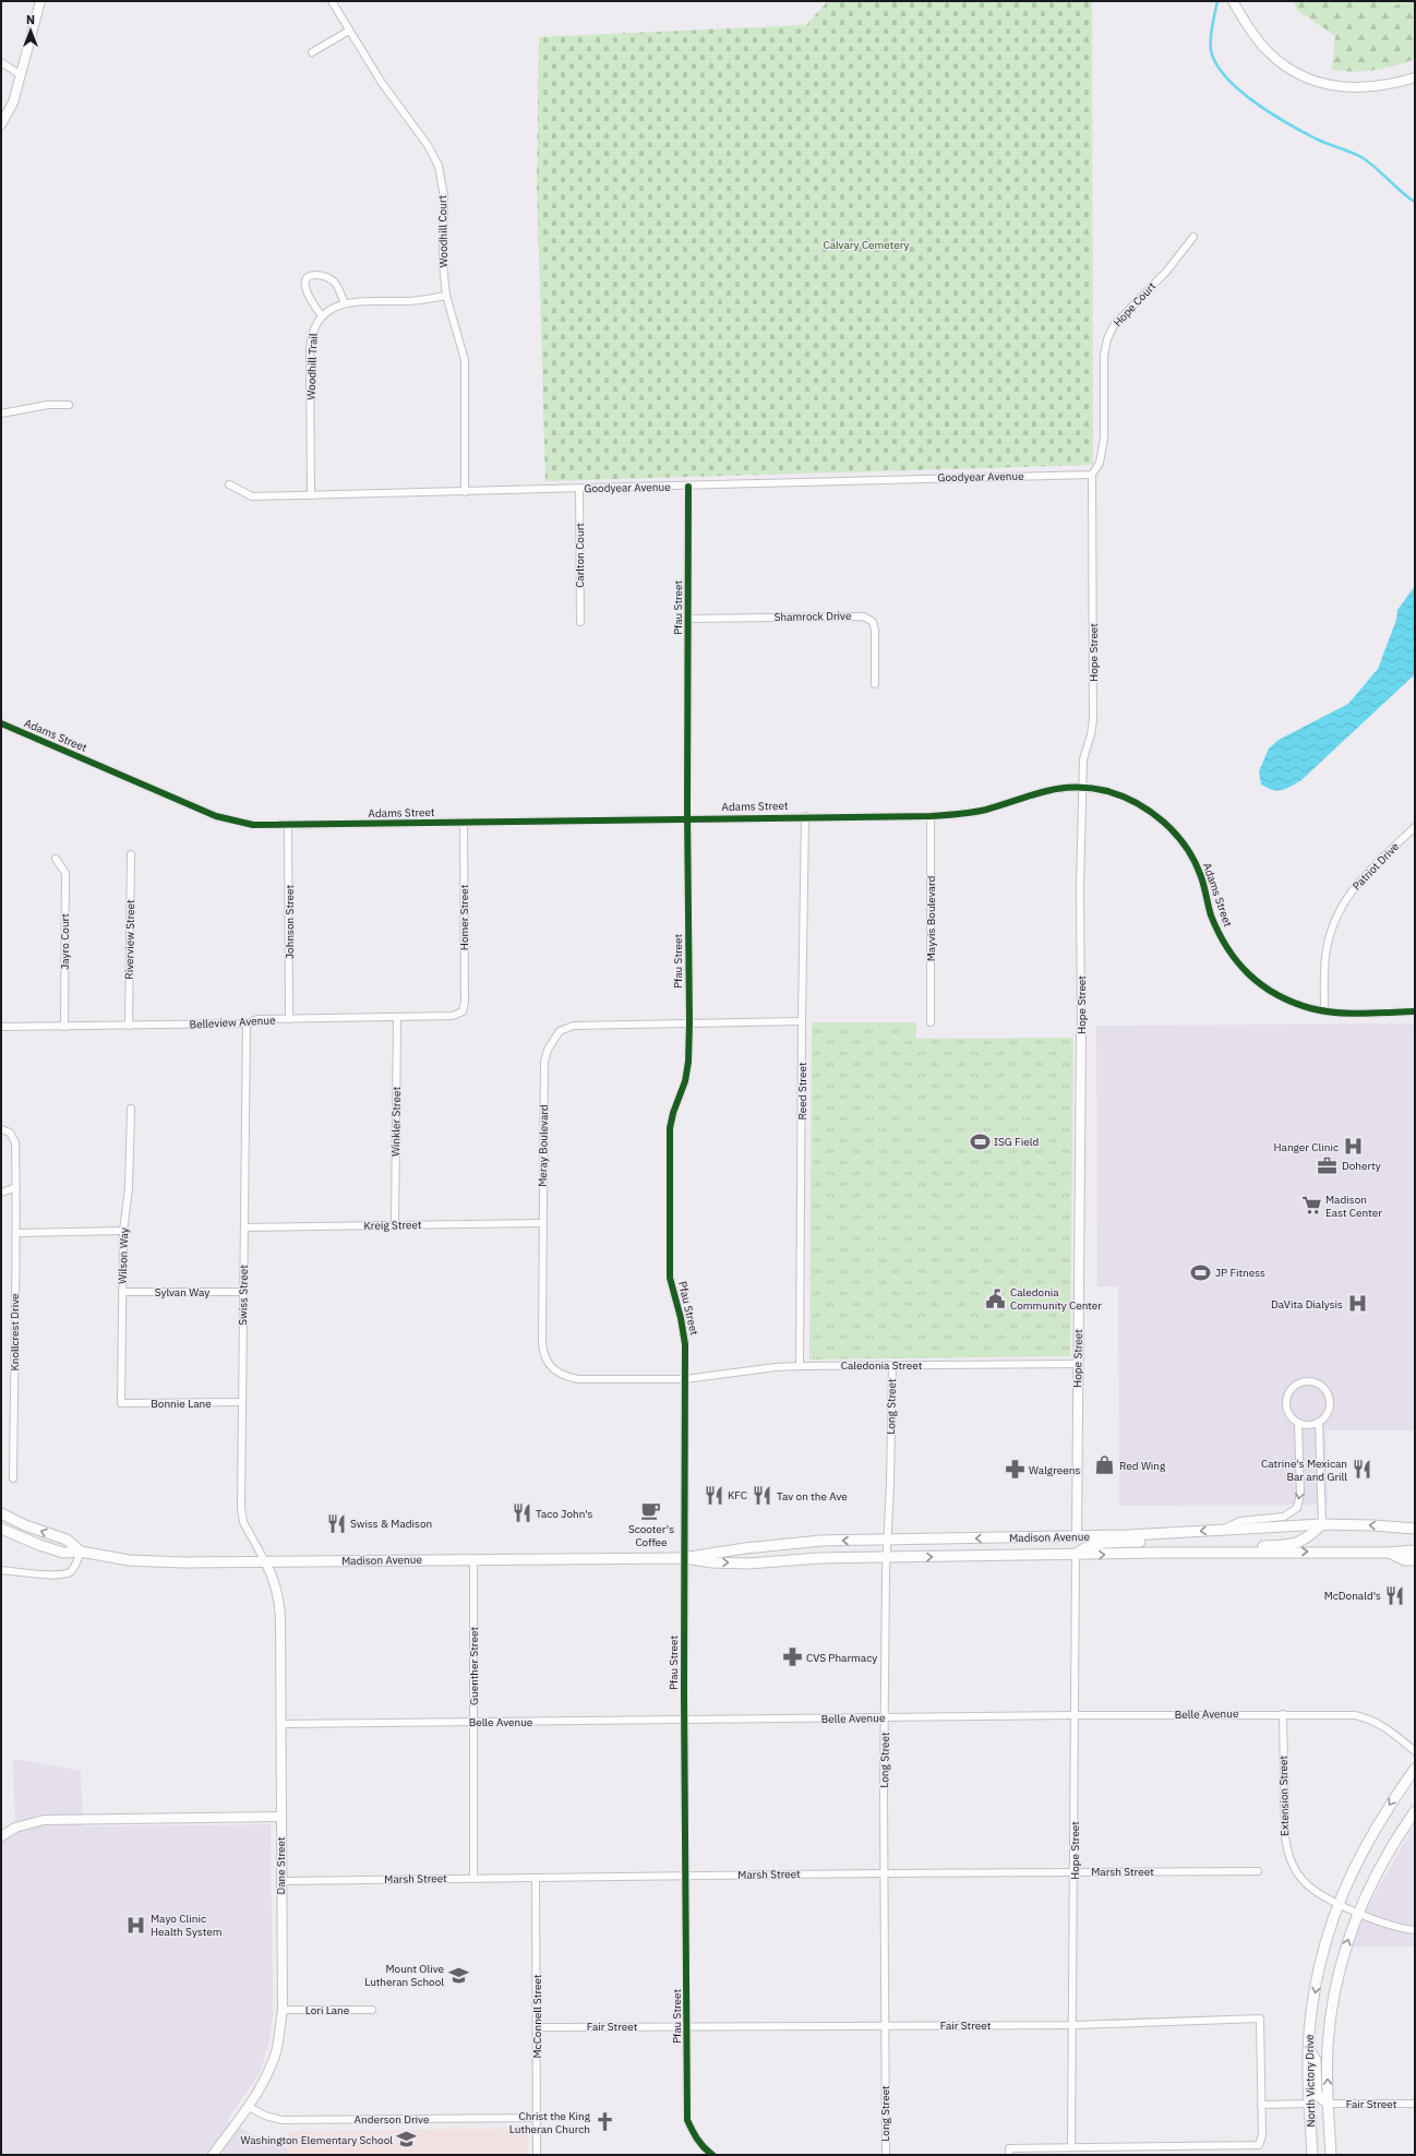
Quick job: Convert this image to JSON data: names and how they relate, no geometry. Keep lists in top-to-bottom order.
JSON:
{
  "streets": {
    "main road": ["Madison Avenue", "North Victory Drive"],
    "street": [
      "Woodhill Court",
      "Hope Court",
      "Woodhill Trail",
      "Goodyear Avenue",
      "Carlton Court",
      "Pfau Street",
      "Shamrock Drive",
      "Hope Street",
      "Adams Street",
      "Patriot Drive",
      "Homer Street",
      "Mayvis Boulevard",
      "Johnson Street",
      "Riverview Street",
      "Jayro Court",
      "Belleview Avenue",
      "Reed Street",
      "Winkler Street",
      "Meray Boulevard",
      "Kreig Street",
      "Wilson Way",
      "Sylvan Way",
      "Swiss Street",
      "Knollcrest Drive",
      "Caledonia Street",
      "Bonnie Lane",
      "Long Street",
      "Guenther Street",
      "Belle Avenue",
      "Extension Street",
      "Dane Street",
      "Marsh Street",
      "Lori Lane",
      "McConnell Street",
      "Fair Street",
      "Anderson Drive"
    ]
  },
  "crossings": [
    ["Woodhill Court", "Goodyear Avenue"],
    ["Hope Court", "Goodyear Avenue"],
    ["Hope Court", "Hope Street"],
    ["Woodhill Trail", "Goodyear Avenue"],
    ["Goodyear Avenue", "Carlton Court"],
    ["Goodyear Avenue", "Pfau Street"],
    ["Goodyear Avenue", "Hope Street"],
    ["Pfau Street", "Shamrock Drive"],
    ["Pfau Street", "Adams Street"],
    ["Pfau Street", "Meray Boulevard"],
    ["Pfau Street", "Caledonia Street"],
    ["Pfau Street", "Madison Avenue"],
    ["Pfau Street", "Belle Avenue"],
    ["Pfau Street", "Marsh Street"],
    ["Pfau Street", "Fair Street"],
    ["Hope Street", "Adams Street"],
    ["Hope Street", "Caledonia Street"],
    ["Hope Street", "Madison Avenue"],
    ["Hope Street", "Belle Avenue"],
    ["Hope Street", "Marsh Street"],
    ["Hope Street", "Fair Street"],
    ["Adams Street", "Patriot Drive"],
    ["Adams Street", "Homer Street"],
    ["Adams Street", "Mayvis Boulevard"],
    ["Adams Street", "Johnson Street"],
    ["Adams Street", "Reed Street"],
    ["Homer Street", "Belleview Avenue"],
    ["Johnson Street", "Belleview Avenue"],
    ["Riverview Street", "Belleview Avenue"],
    ["Jayro Court", "Belleview Avenue"],
    ["Belleview Avenue", "Winkler Street"],
    ["Belleview Avenue", "Swiss Street"],
    ["Reed Street", "Meray Boulevard"],
    ["Reed Street", "Caledonia Street"],
    ["Winkler Street", "Kreig Street"],
    ["Meray Boulevard", "Kreig Street"],
    ["Meray Boulevard", "Caledonia Street"],
    ["Kreig Street", "Swiss Street"],
    ["Wilson Way", "Sylvan Way"],
    ["Wilson Way", "Bonnie Lane"],
    ["Sylvan Way", "Swiss Street"],
    ["Swiss Street", "Bonnie Lane"],
    ["Swiss Street", "Madison Avenue"],
    ["Swiss Street", "Dane Street"],
    ["Caledonia Street", "Long Street"],
    ["Long Street", "Madison Avenue"],
    ["Long Street", "Belle Avenue"],
    ["Long Street", "Marsh Street"],
    ["Long Street", "Fair Street"],
    ["Madison Avenue", "Guenther Street"],
    ["Madison Avenue", "Dane Street"],
    ["Guenther Street", "Belle Avenue"],
    ["Guenther Street", "Marsh Street"],
    ["Belle Avenue", "Extension Street"],
    ["Belle Avenue", "Dane Street"],
    ["Extension Street", "North Victory Drive"],
    ["Dane Street", "Marsh Street"],
    ["Dane Street", "Lori Lane"],
    ["Dane Street", "Anderson Drive"],
    ["Marsh Street", "McConnell Street"],
    ["McConnell Street", "Fair Street"],
    ["McConnell Street", "Anderson Drive"],
    ["Fair Street", "North Victory Drive"]
  ],
  "parks": ["Calvary Cemetery"],
  "places": {
    "sports": ["ISG Field", "JP Fitness"],
    "hospital": ["Hanger Clinic", "DaVita Dialysis", "Mayo Clinic Health System"],
    "office": ["Doherty"],
    "supermarket": ["Madison East Center"],
    "public building": ["Caledonia Community Center"],
    "shop": ["Red Wing"],
    "pharmacy": ["Walgreens", "CVS Pharmacy"],
    "restaurant": [
      "Catrine's Mexican Bar and Grill",
      "KFC",
      "Tav on the Ave",
      "Taco John's",
      "Swiss & Madison",
      "McDonald's"
    ],
    "cafe": ["Scooter's Coffee"],
    "school or university": ["Mount Olive Lutheran School", "Washington Elementary School"],
    "church": ["Christ the King Lutheran Church"]
  },
  "north": "top"
}
